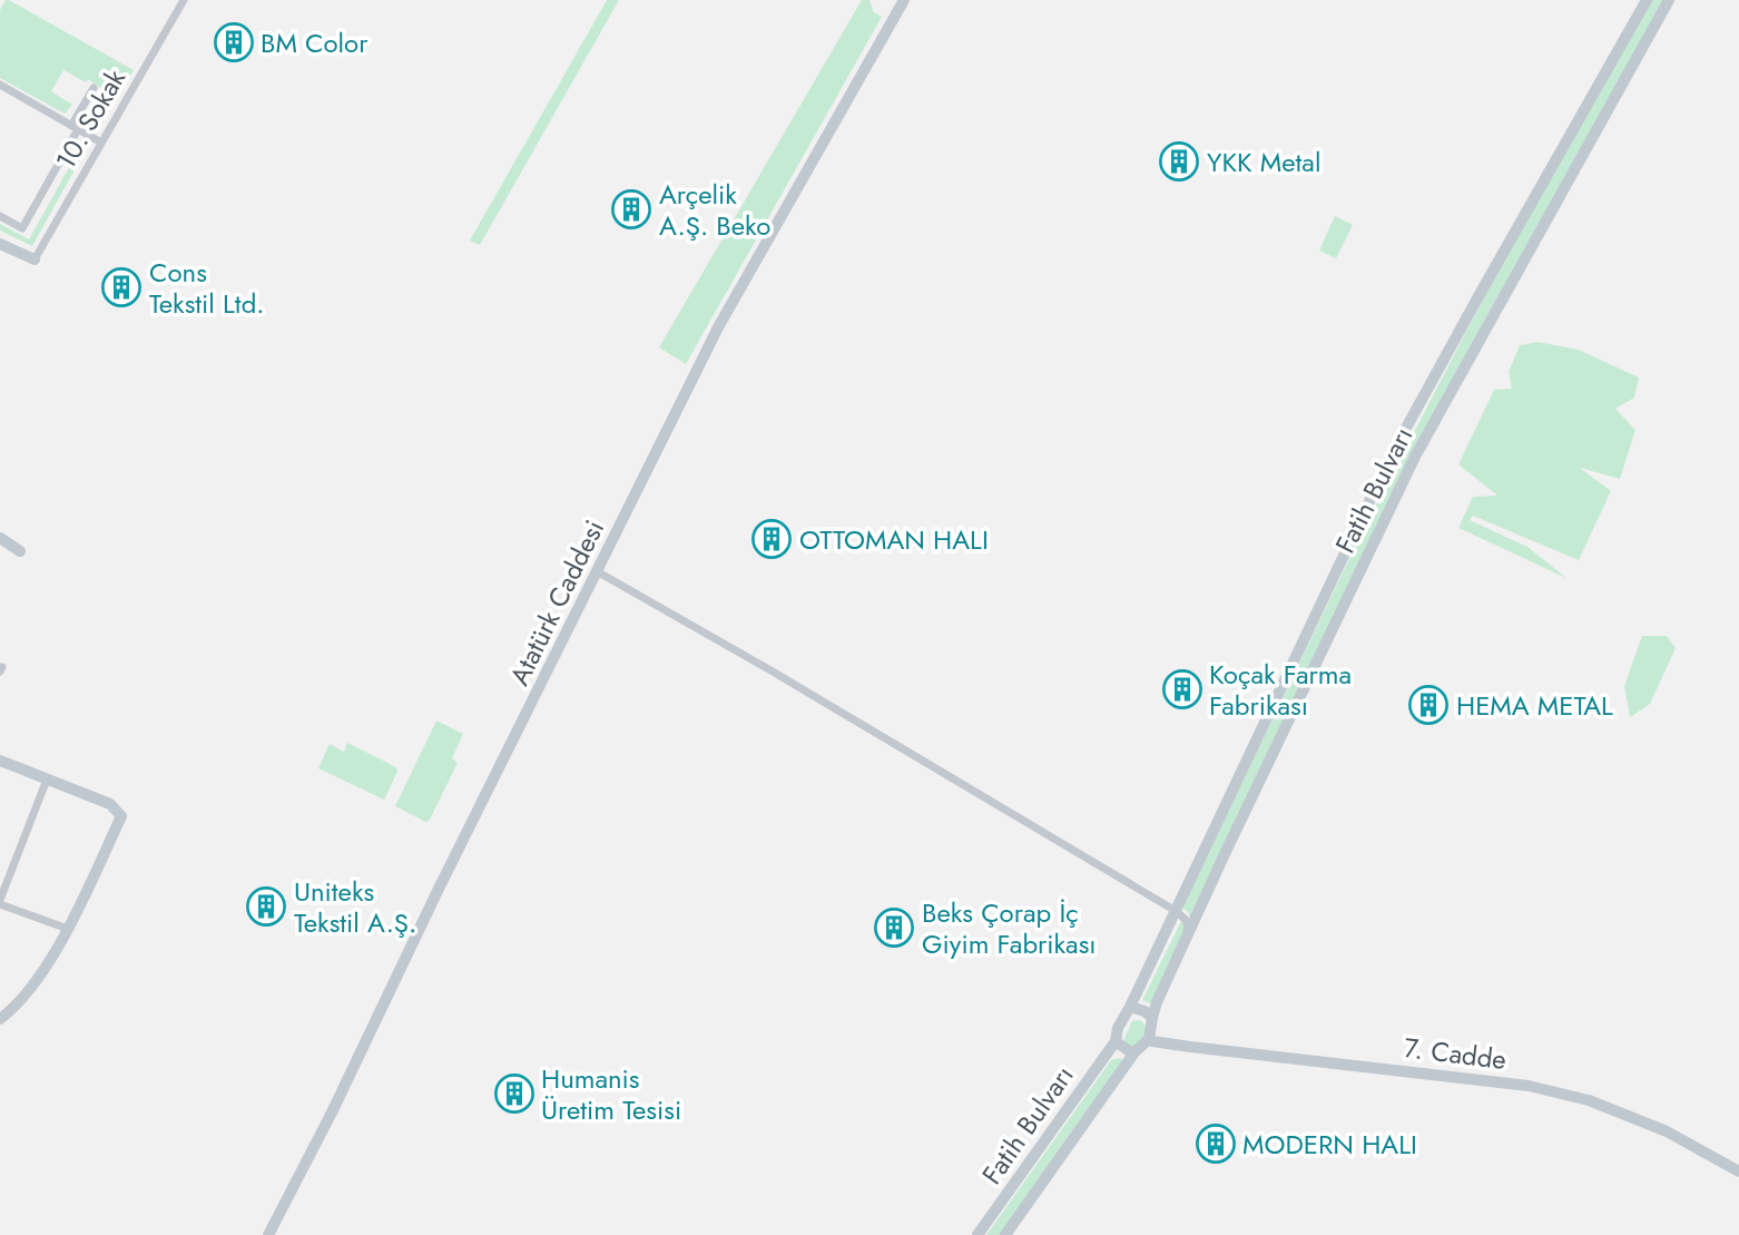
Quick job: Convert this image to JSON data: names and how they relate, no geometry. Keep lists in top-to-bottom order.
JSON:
{
  "streets": {
    "main road": ["Fatih Bulvarı", "Atatürk Caddesi", "7. Cadde"],
    "street": ["10. Sokak"]
  },
  "crossings": [
    ["Fatih Bulvarı", "7. Cadde"]
  ],
  "places": {
    "building": [
      "BM Color",
      "YKK Metal",
      "Arçelik A.Ş. Beko",
      "Cons Tekstil Ltd.",
      "OTTOMAN HALI",
      "Koçak Farma Fabrikası",
      "HEMA METAL",
      "Uniteks Tekstil A.Ş.",
      "Beks Çorap İç Giyim Fabrikası",
      "Humanis Üretim Tesisi",
      "MODERN HALI"
    ]
  }
}
